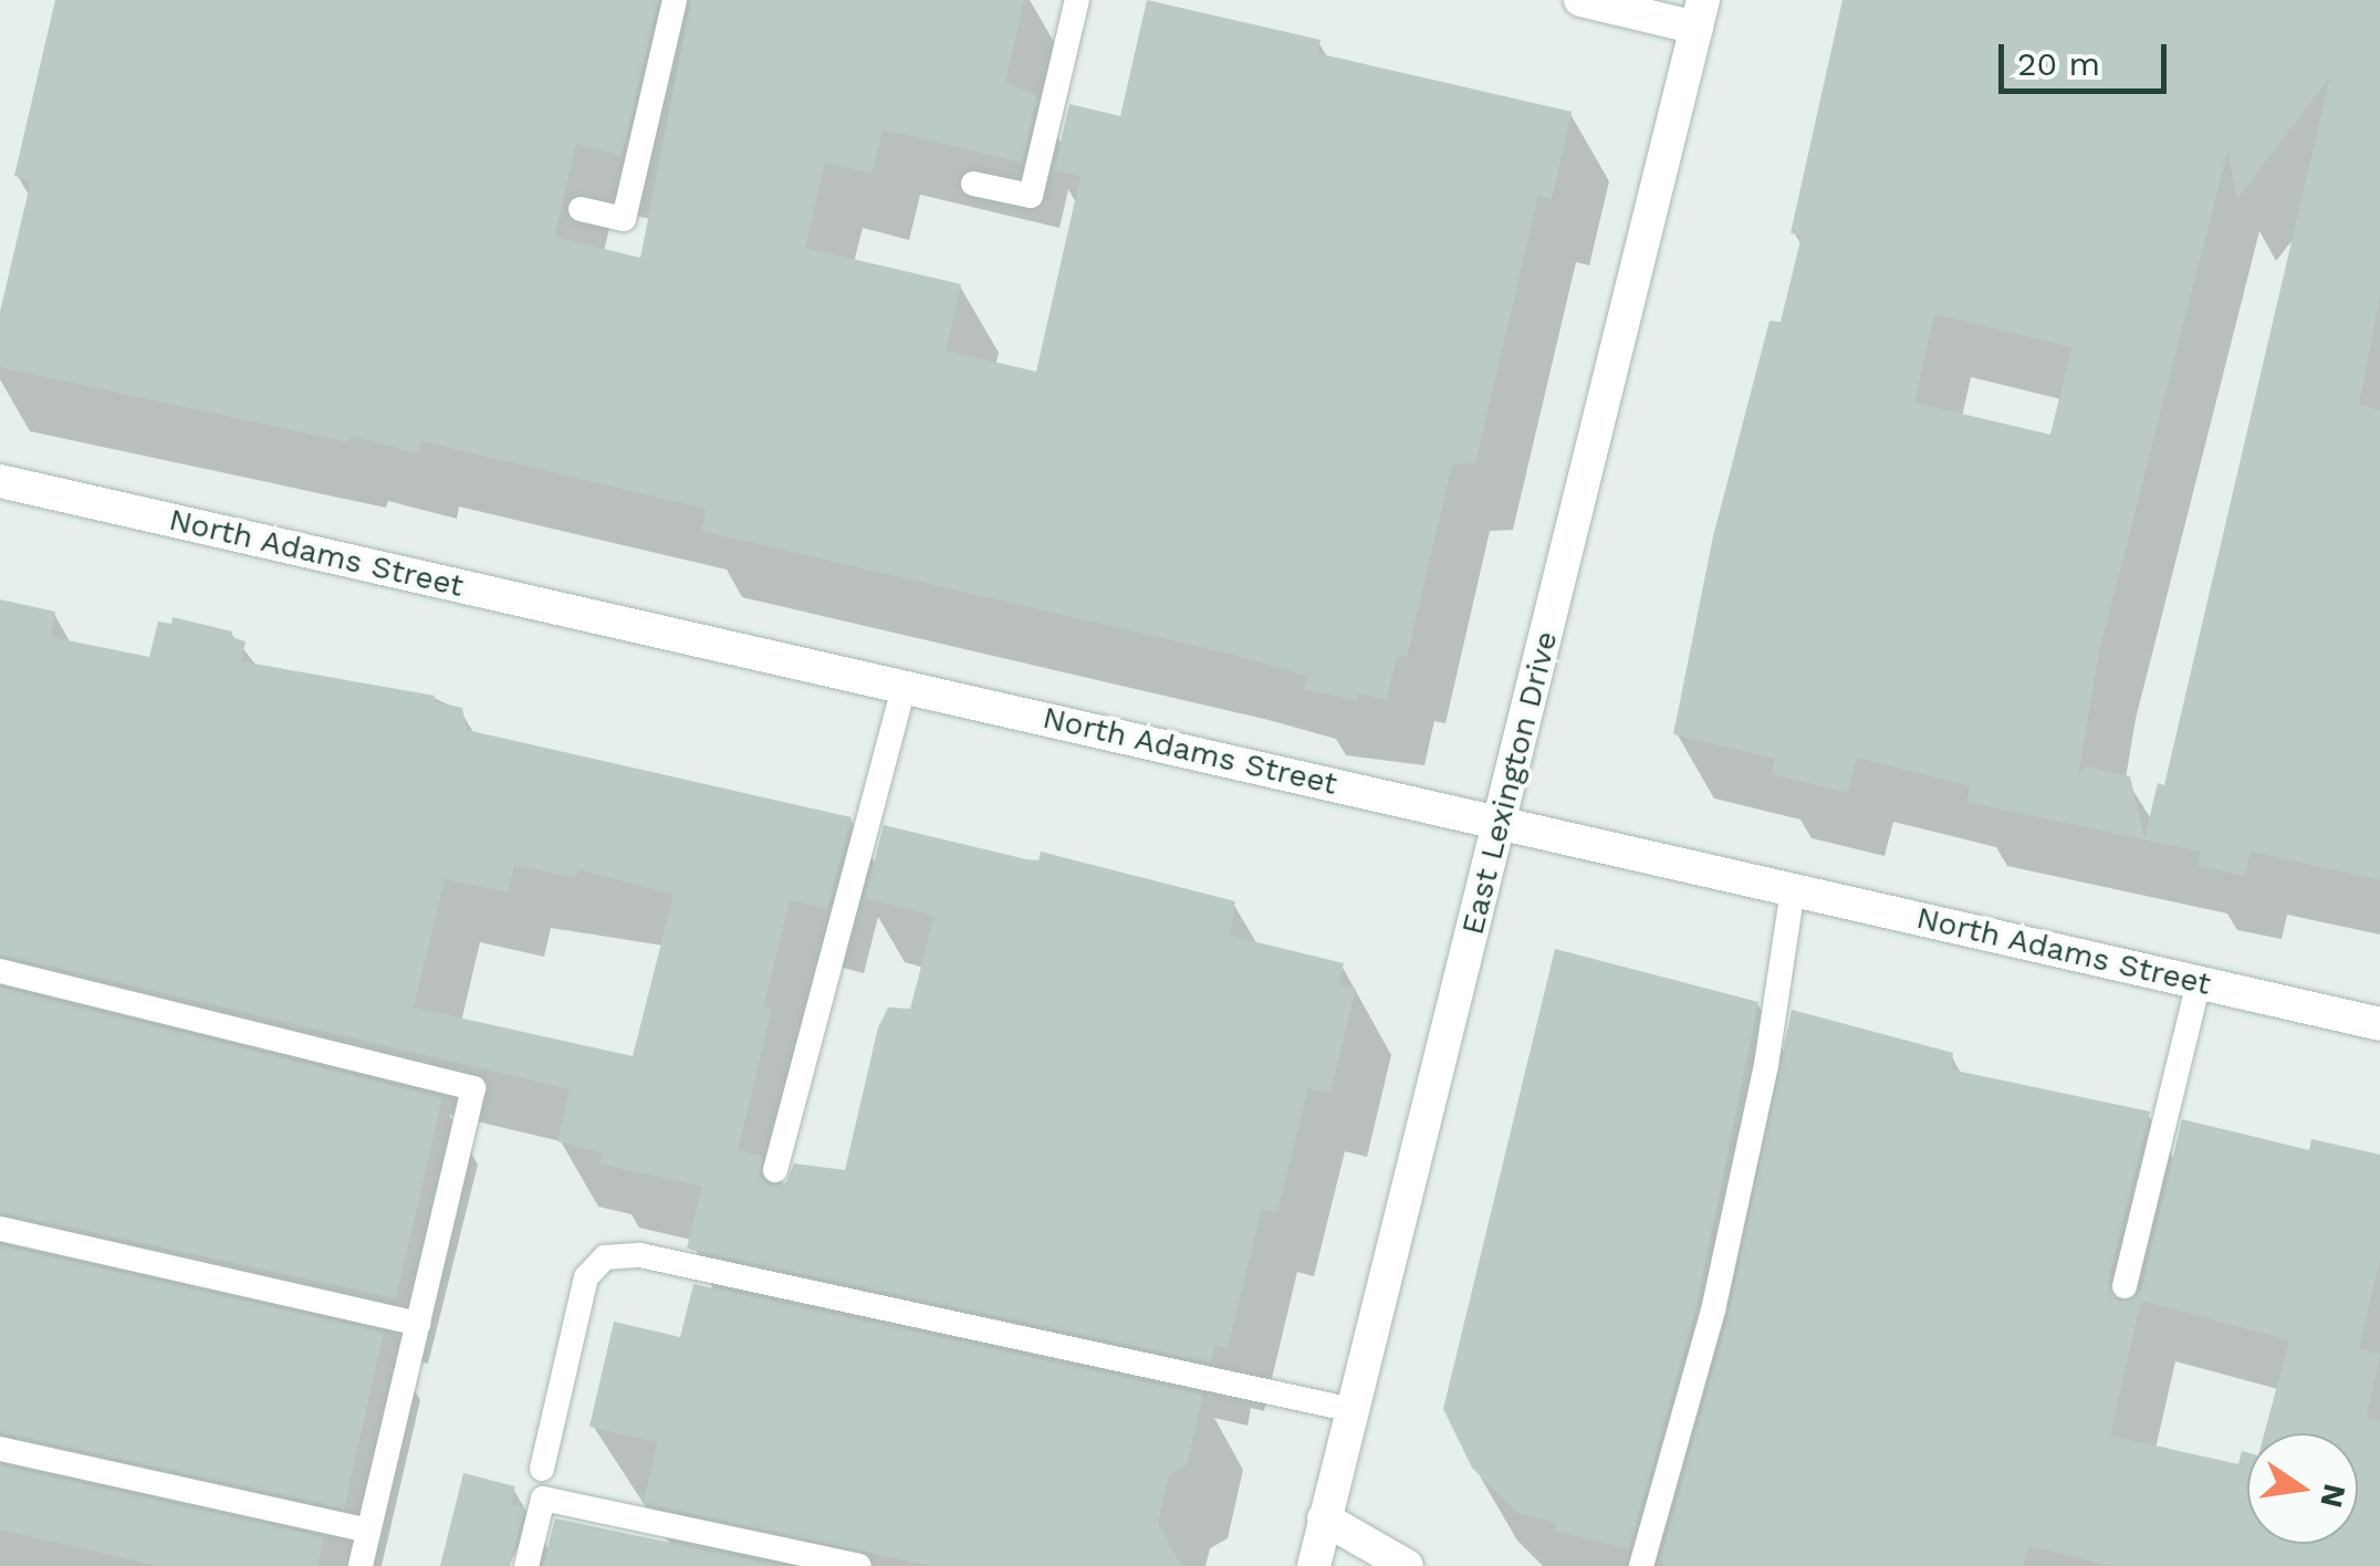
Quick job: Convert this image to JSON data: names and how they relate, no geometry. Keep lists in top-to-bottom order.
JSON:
{
  "streets": {
    "street": ["North Adams Street", "East Lexington Drive"]
  },
  "crossings": [
    ["North Adams Street", "East Lexington Drive"]
  ],
  "scale_bar": "20 m",
  "north": "right"
}
